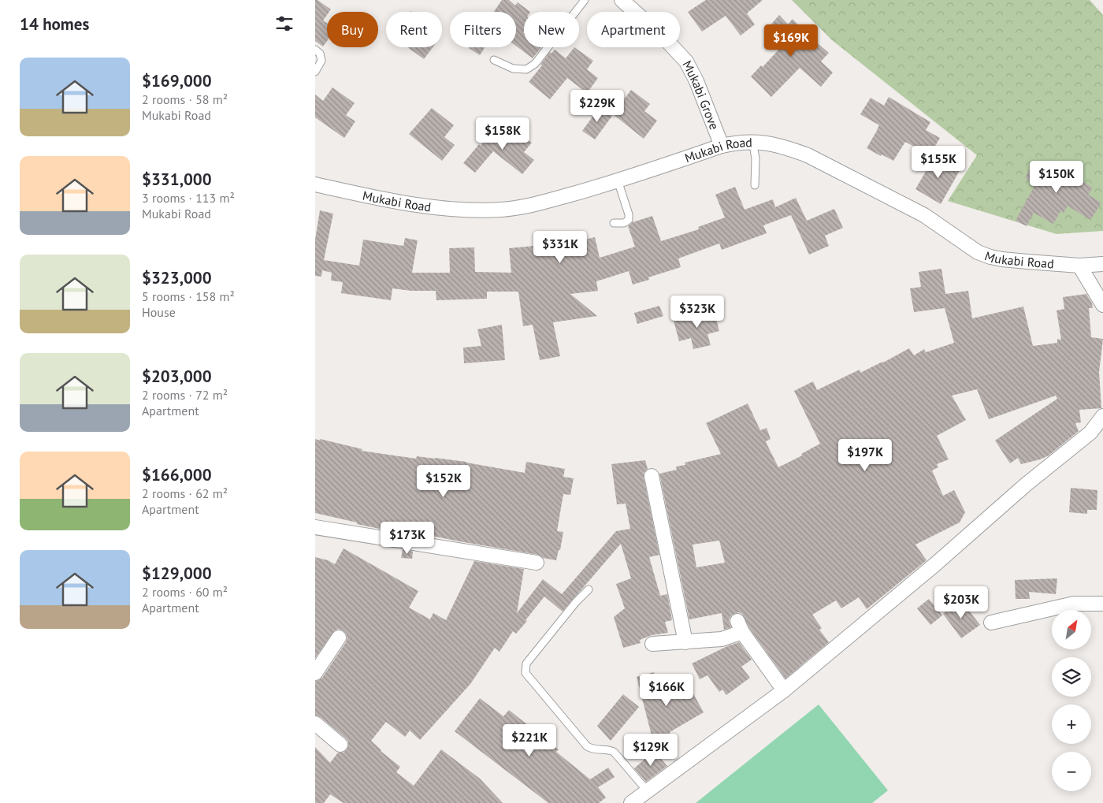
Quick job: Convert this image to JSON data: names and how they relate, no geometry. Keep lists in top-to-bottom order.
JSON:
{
  "streets": {
    "street": ["Mukabi Grove", "Mukabi Road"]
  },
  "crossings": [
    ["Mukabi Grove", "Mukabi Road"]
  ],
  "north": "top right",
  "page": {
    "heading": "14 homes",
    "chip": [
      "Buy",
      "Rent",
      "Filters",
      "New",
      "Apartment"
    ],
    "price": [
      "$169K",
      "$229K",
      "$158K",
      "$155K",
      "$150K",
      "$331K",
      "$323K",
      "$197K",
      "$152K",
      "$173K",
      "$203K",
      "$166K",
      "$221K",
      "$129K"
    ],
    "list": [
      {
        "name": "$169,000",
        "note": "2 rooms · 58 m² · Mukabi Road"
      },
      {
        "name": "$331,000",
        "note": "3 rooms · 113 m² · Mukabi Road"
      },
      {
        "name": "$323,000",
        "note": "5 rooms · 158 m² · House"
      },
      {
        "name": "$203,000",
        "note": "2 rooms · 72 m² · Apartment"
      },
      {
        "name": "$166,000",
        "note": "2 rooms · 62 m² · Apartment"
      },
      {
        "name": "$129,000",
        "note": "2 rooms · 60 m² · Apartment"
      }
    ],
    "map_buttons": ["+", "−"]
  }
}
